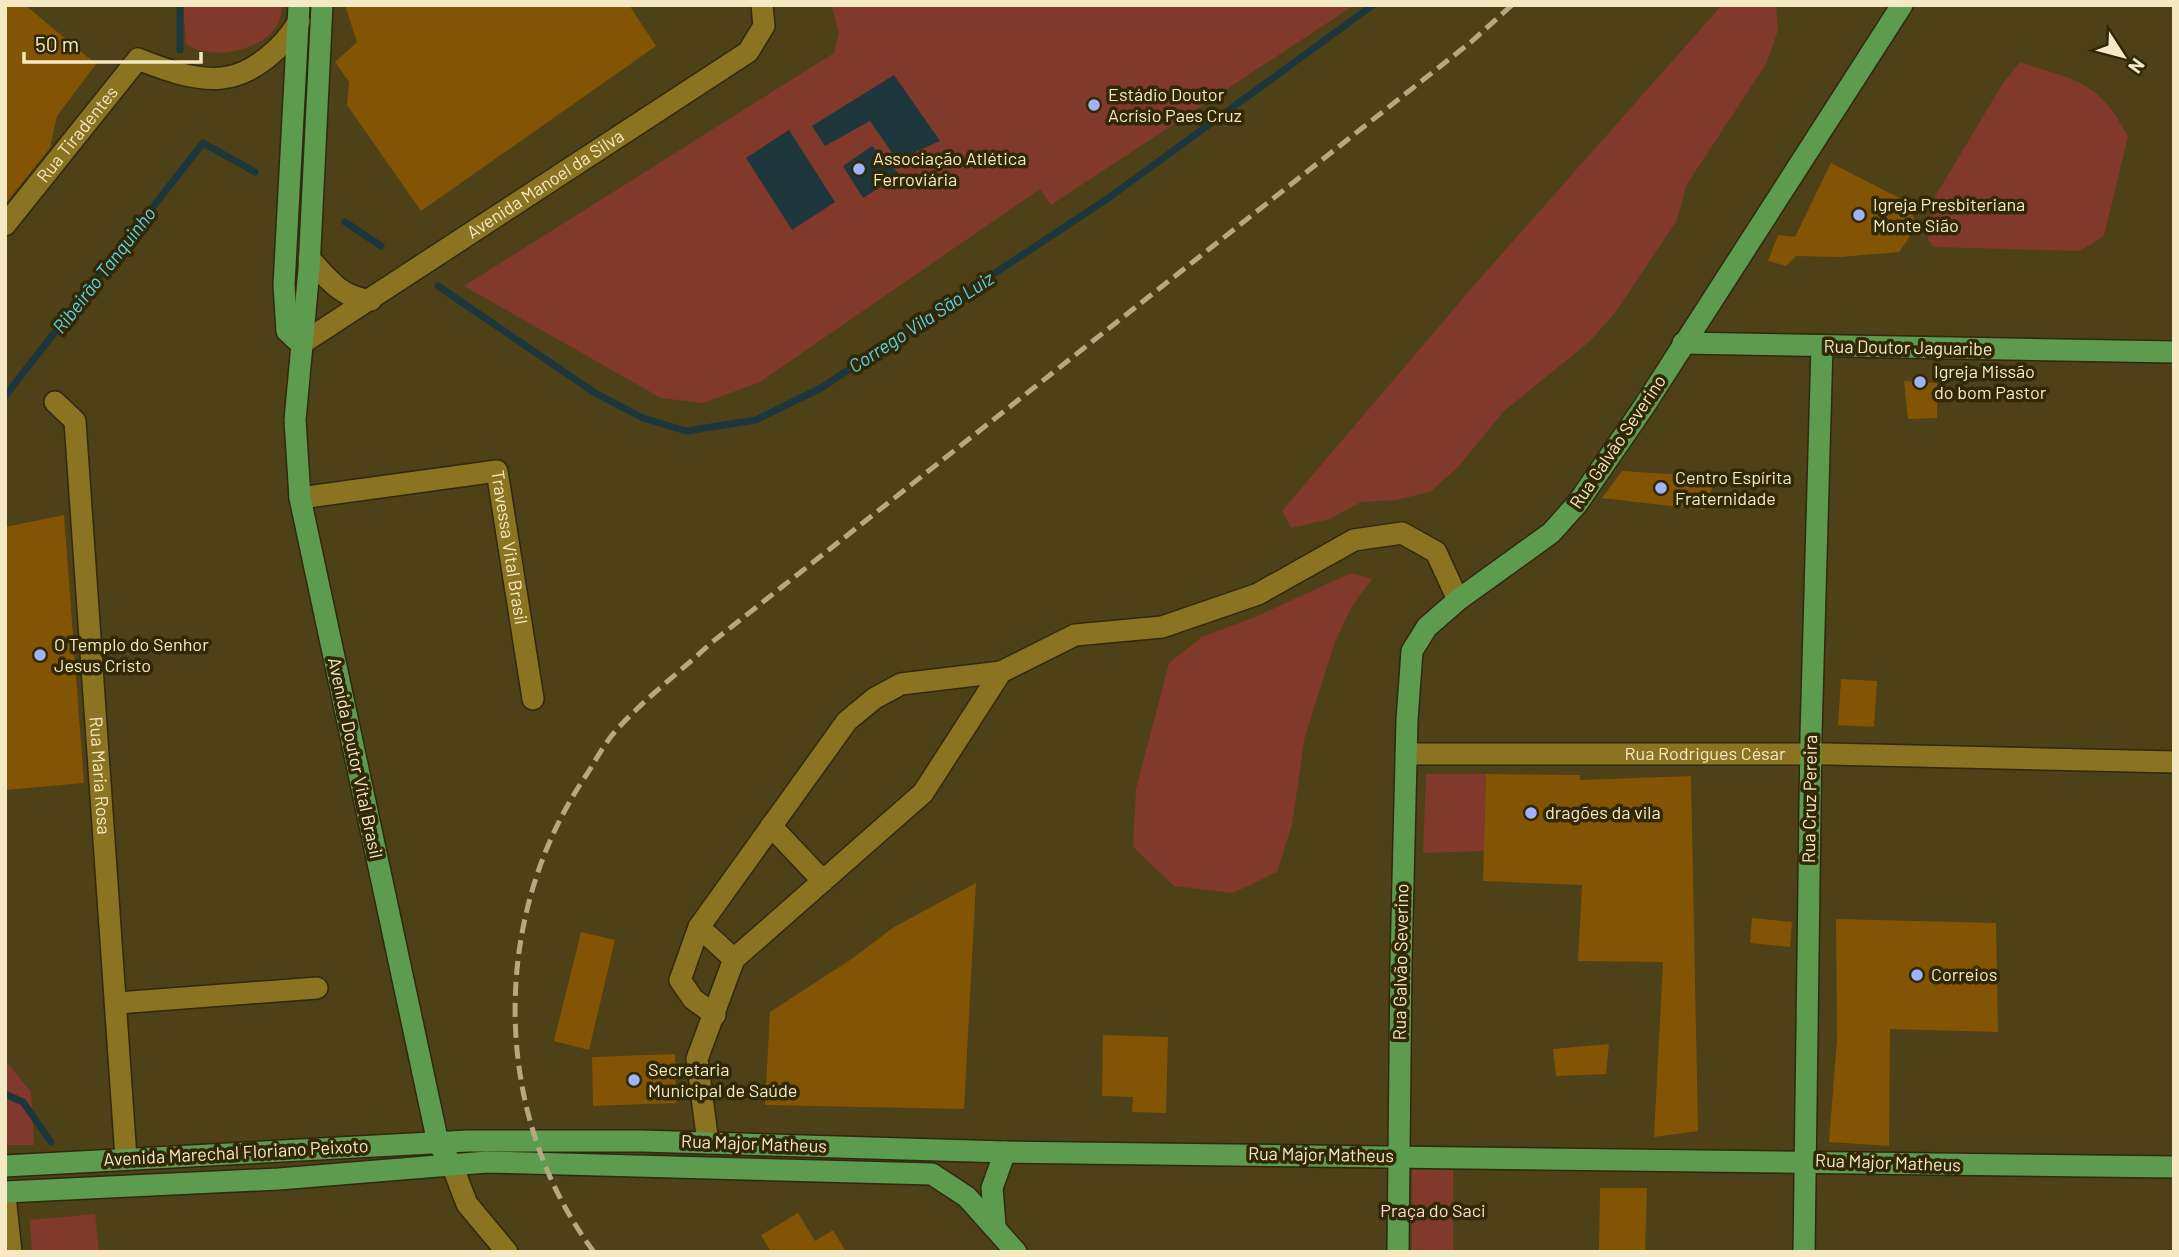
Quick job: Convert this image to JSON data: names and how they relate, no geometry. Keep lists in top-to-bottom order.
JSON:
{
  "streets": {
    "main road": [
      "Rua Doutor Jaguaribe",
      "Rua Galvão Severino",
      "Avenida Doutor Vital Brasil",
      "Rua Cruz Pereira",
      "Rua Major Matheus",
      "Avenida Marechal Floriano Peixoto"
    ],
    "street": [
      "Rua Tiradentes",
      "Avenida Manoel da Silva",
      "Travessa Vital Brasil",
      "Rua Rodrigues César",
      "Rua Maria Rosa"
    ]
  },
  "crossings": [
    ["Avenida Manoel da Silva", "Avenida Doutor Vital Brasil"],
    ["Rua Doutor Jaguaribe", "Rua Galvão Severino"],
    ["Rua Doutor Jaguaribe", "Rua Cruz Pereira"],
    ["Rua Galvão Severino", "Rua Rodrigues César"],
    ["Rua Galvão Severino", "Rua Major Matheus"],
    ["Travessa Vital Brasil", "Avenida Doutor Vital Brasil"],
    ["Rua Rodrigues César", "Rua Cruz Pereira"],
    ["Avenida Doutor Vital Brasil", "Rua Major Matheus"],
    ["Avenida Doutor Vital Brasil", "Avenida Marechal Floriano Peixoto"],
    ["Rua Maria Rosa", "Avenida Marechal Floriano Peixoto"],
    ["Rua Cruz Pereira", "Rua Major Matheus"],
    ["Rua Major Matheus", "Avenida Marechal Floriano Peixoto"]
  ],
  "water": ["Ribeirão Tanquinho", "Corrego Vila São Luiz"],
  "parks": ["Praça do Saci"],
  "places": [
    "Estádio Doutor Acrísio Paes Cruz",
    "Associação Atlética Ferroviária",
    "Igreja Presbiteriana Monte Sião",
    "Igreja Missão do bom Pastor",
    "Centro Espírita Fraternidade",
    "O Templo do Senhor Jesus Cristo",
    "dragões da vila",
    "Correios",
    "Secretaria Municipal de Saúde"
  ],
  "scale_bar": "50 m",
  "north": "bottom right"
}
